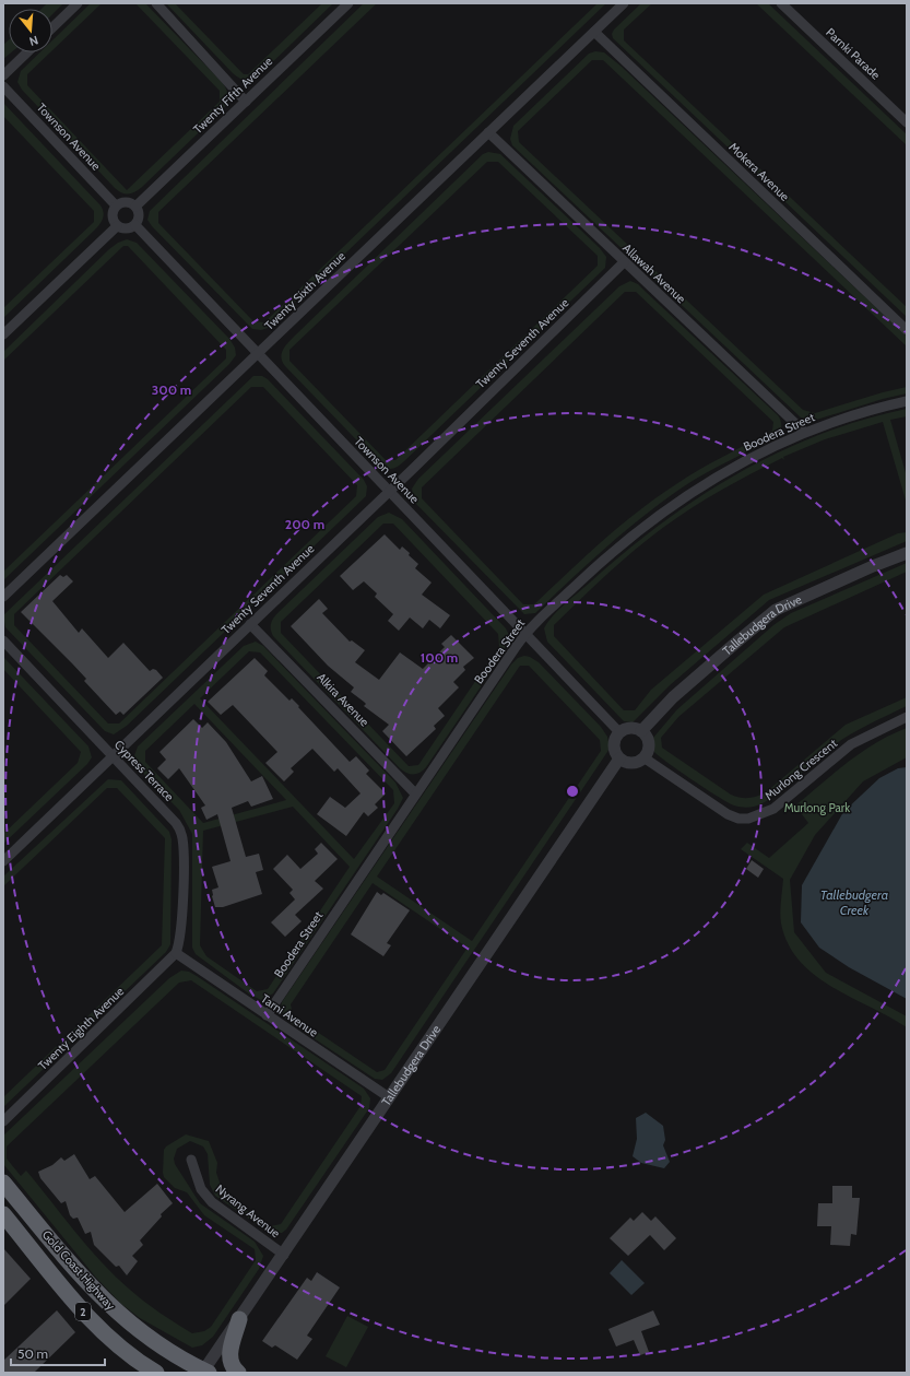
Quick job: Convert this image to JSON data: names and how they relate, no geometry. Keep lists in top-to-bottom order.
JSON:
{
  "streets": {
    "highway": ["Gold Coast Highway", "2"],
    "street": [
      "Parnki Parade",
      "Twenty Fifth Avenue",
      "Townson Avenue",
      "Mokera Avenue",
      "Allawah Avenue",
      "Twenty Sixth Avenue",
      "Twenty Seventh Avenue",
      "Boodera Street",
      "Tallebudgera Drive",
      "Alkira Avenue",
      "Murlong Crescent",
      "Cypress Terrace",
      "Tarni Avenue",
      "Twenty Eighth Avenue",
      "Nyrang Avenue"
    ]
  },
  "crossings": [
    ["Twenty Fifth Avenue", "Townson Avenue"],
    ["Townson Avenue", "Twenty Sixth Avenue"],
    ["Townson Avenue", "Twenty Seventh Avenue"],
    ["Townson Avenue", "Boodera Street"],
    ["Townson Avenue", "Tallebudgera Drive"],
    ["Townson Avenue", "Murlong Crescent"],
    ["Mokera Avenue", "Twenty Sixth Avenue"],
    ["Allawah Avenue", "Twenty Sixth Avenue"],
    ["Allawah Avenue", "Twenty Seventh Avenue"],
    ["Allawah Avenue", "Boodera Street"],
    ["Twenty Seventh Avenue", "Alkira Avenue"],
    ["Twenty Seventh Avenue", "Cypress Terrace"],
    ["Boodera Street", "Alkira Avenue"],
    ["Boodera Street", "Tarni Avenue"],
    ["Tallebudgera Drive", "Murlong Crescent"],
    ["Tallebudgera Drive", "Tarni Avenue"],
    ["Tallebudgera Drive", "Nyrang Avenue"],
    ["Tallebudgera Drive", "Gold Coast Highway"],
    ["Cypress Terrace", "Tarni Avenue"],
    ["Cypress Terrace", "Twenty Eighth Avenue"],
    ["Tarni Avenue", "Twenty Eighth Avenue"]
  ],
  "water": ["Tallebudgera Creek"],
  "parks": ["Murlong Park"],
  "scale_bar": "50 m",
  "north": "bottom",
  "rings": ["300 m", "200 m", "100 m"]
}
